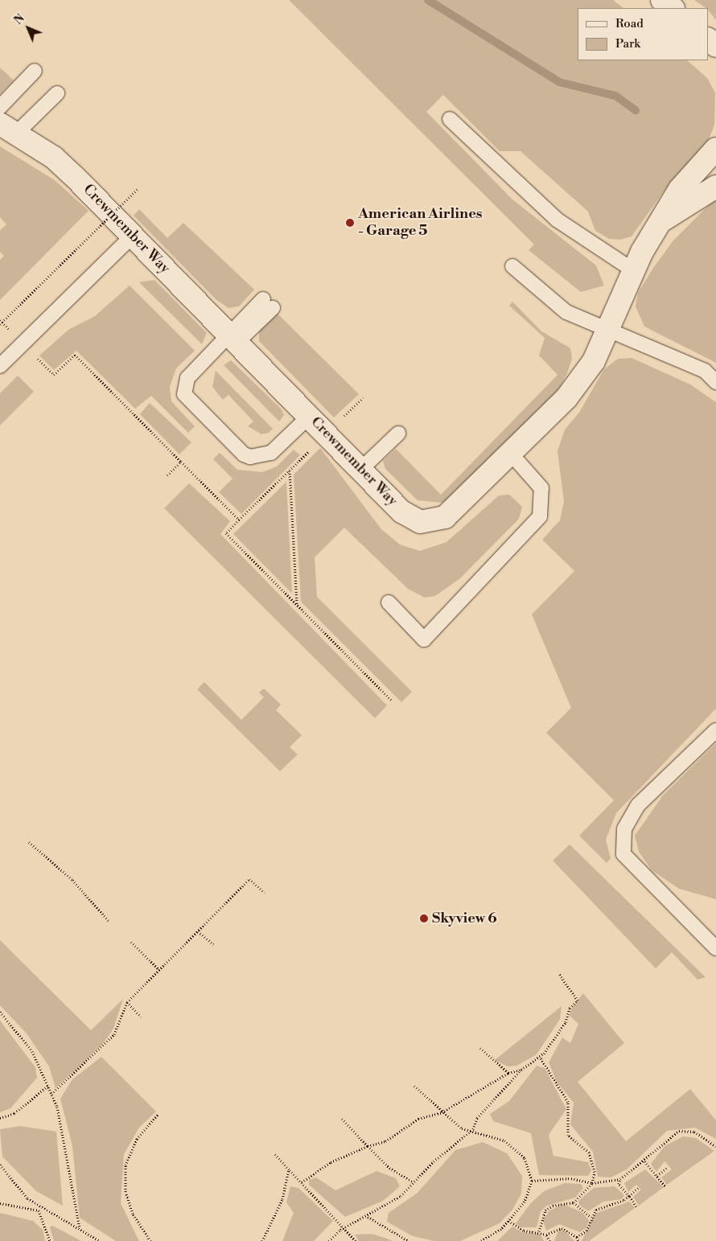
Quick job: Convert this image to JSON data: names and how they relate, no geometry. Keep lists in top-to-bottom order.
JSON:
{
  "streets": {
    "street": ["Crewmember Way"]
  },
  "places": ["American Airlines - Garage 5", "Skyview 6"],
  "legend": ["Road", "Park"],
  "north": "top left"
}
